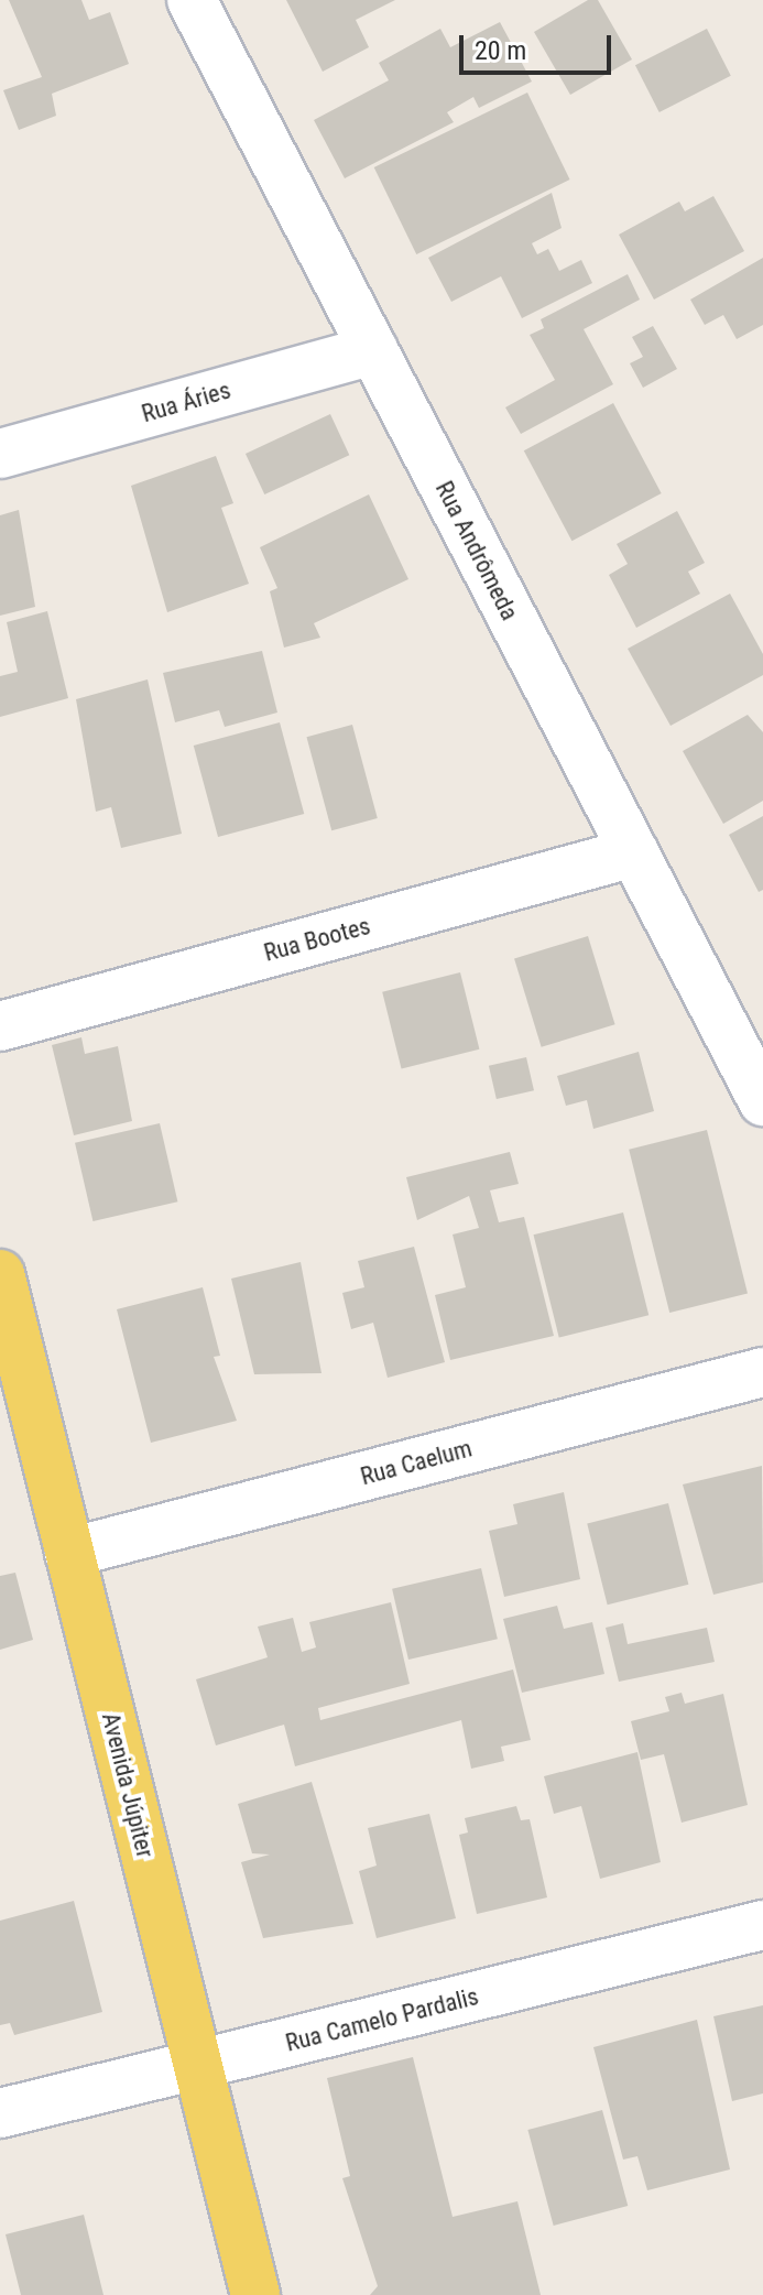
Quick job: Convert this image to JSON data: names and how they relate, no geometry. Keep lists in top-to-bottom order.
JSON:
{
  "streets": {
    "main road": ["Avenida Júpiter"],
    "street": [
      "Rua Áries",
      "Rua Andrômeda",
      "Rua Bootes",
      "Rua Caelum",
      "Rua Camelo Pardalis"
    ]
  },
  "crossings": [
    ["Rua Áries", "Rua Andrômeda"],
    ["Rua Andrômeda", "Rua Bootes"],
    ["Rua Caelum", "Avenida Júpiter"],
    ["Avenida Júpiter", "Rua Camelo Pardalis"]
  ],
  "scale_bar": "20 m"
}
